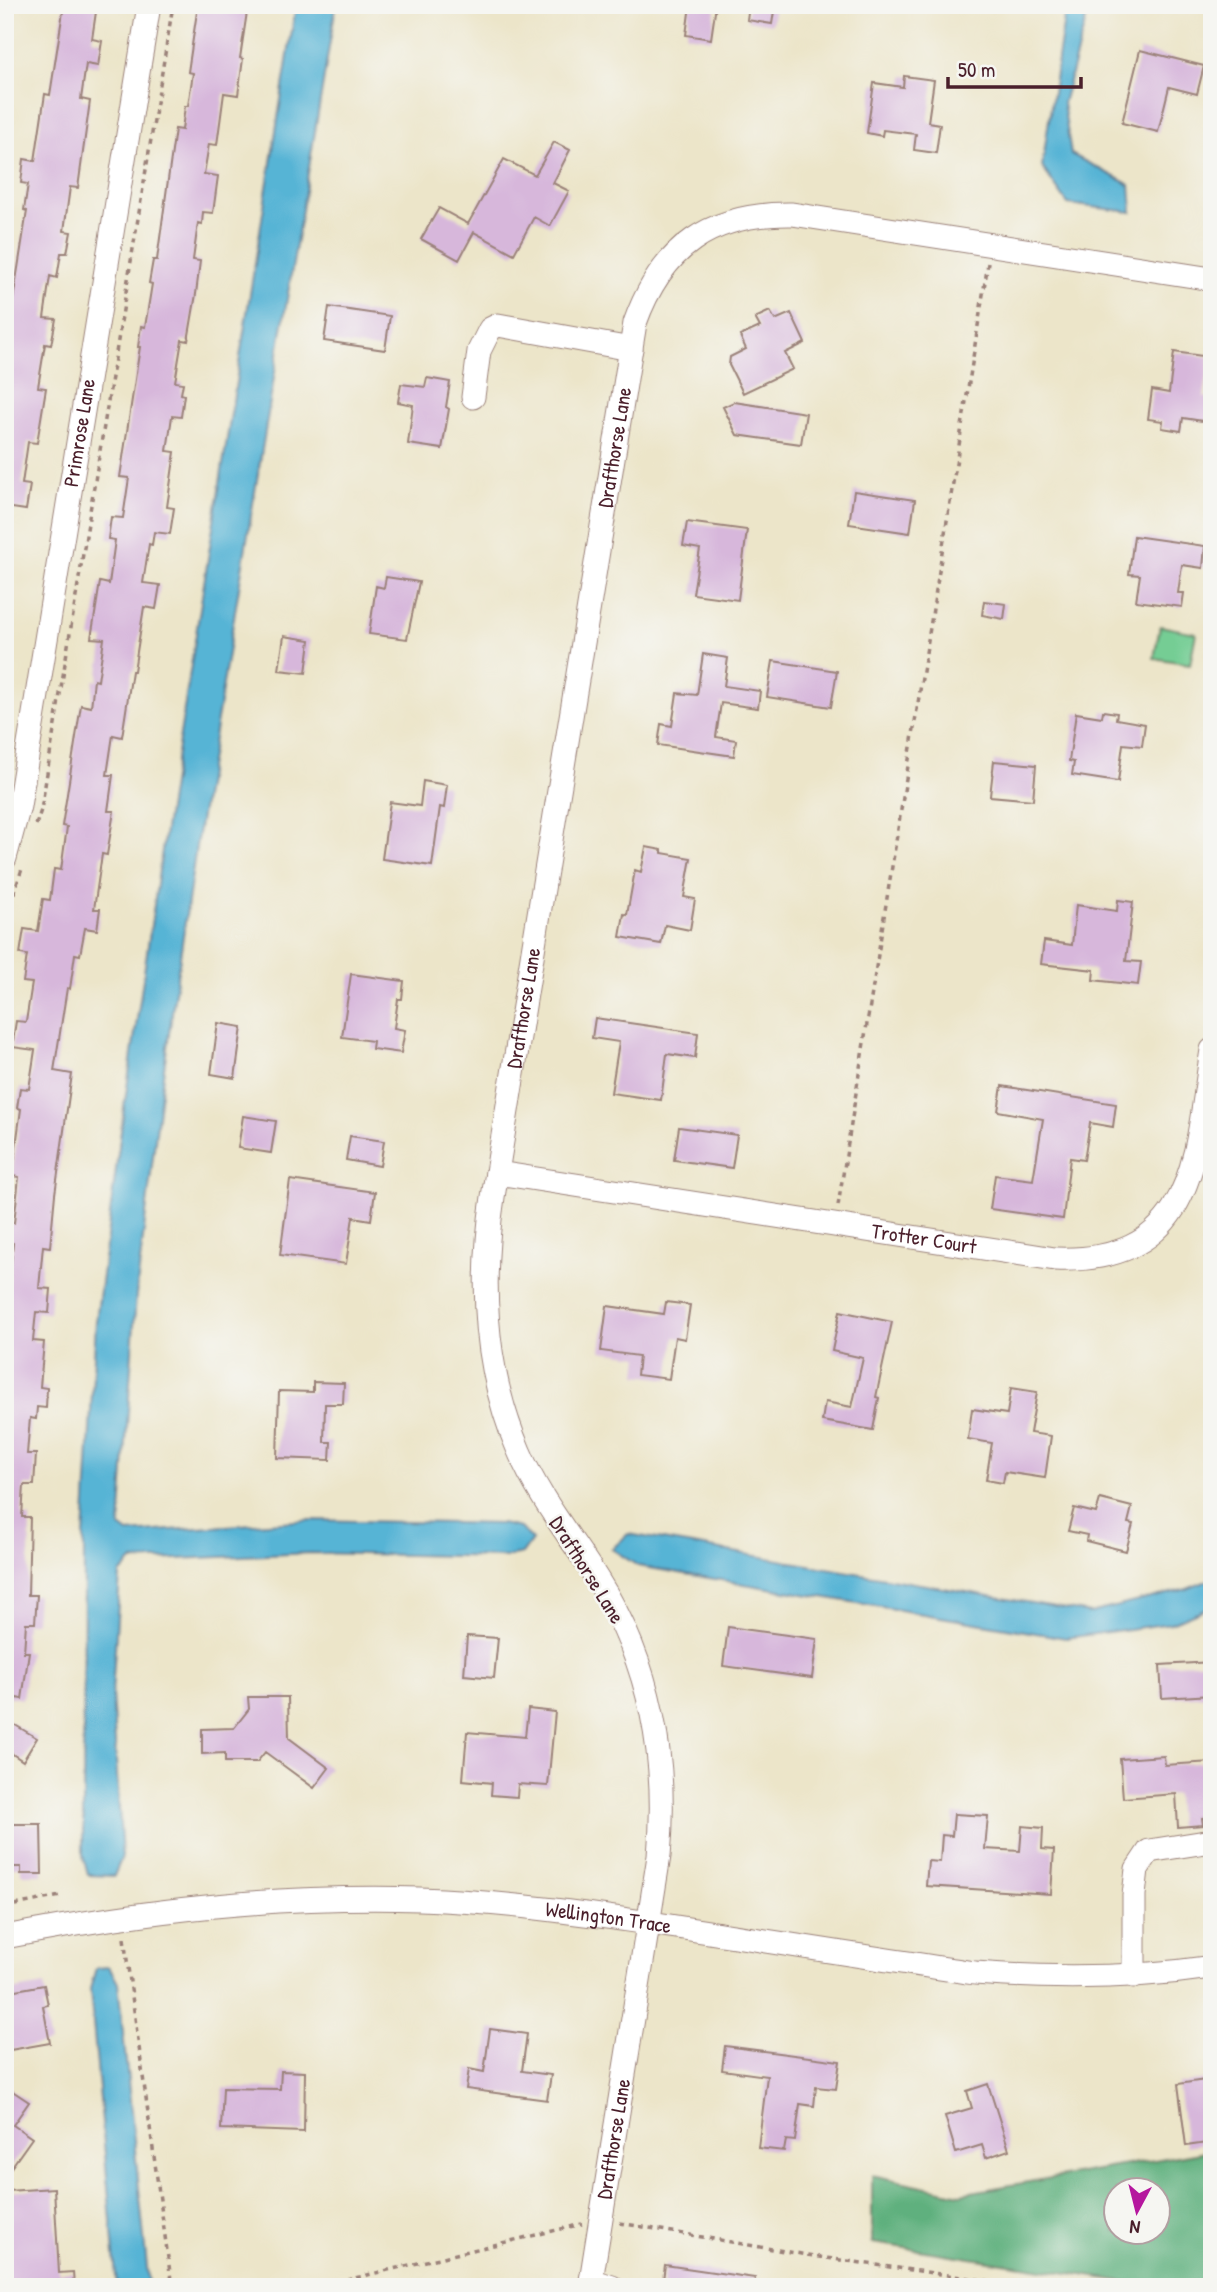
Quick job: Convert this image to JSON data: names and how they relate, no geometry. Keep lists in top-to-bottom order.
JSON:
{
  "streets": {
    "street": [
      "Primrose Lane",
      "Drafthorse Lane",
      "Trotter Court",
      "Wellington Trace"
    ]
  },
  "crossings": [
    ["Drafthorse Lane", "Trotter Court"],
    ["Drafthorse Lane", "Wellington Trace"]
  ],
  "scale_bar": "50 m",
  "north": "bottom"
}
